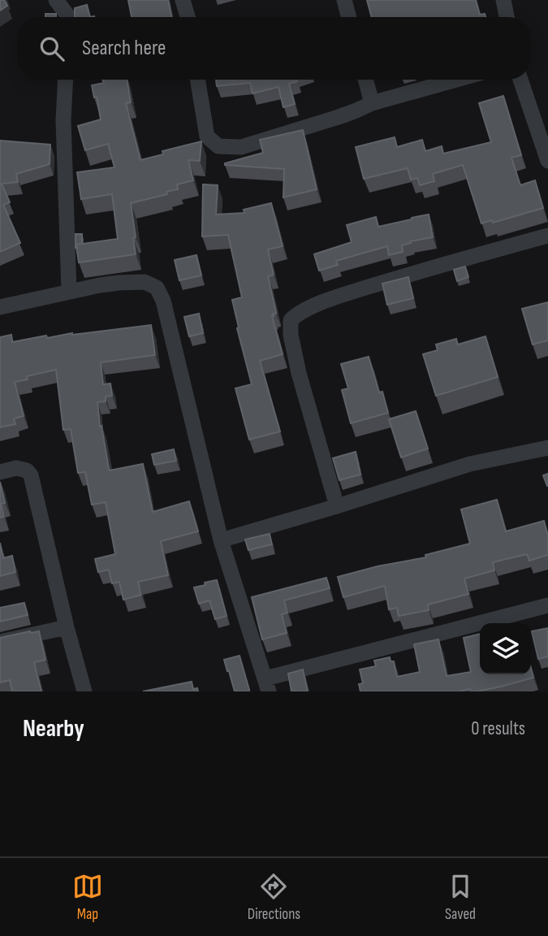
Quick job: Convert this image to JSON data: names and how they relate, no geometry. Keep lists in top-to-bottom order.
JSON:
{
  "page": {
    "search": "Search here",
    "heading": ["Nearby", "0 results"],
    "nav": ["Map", "Directions", "Saved"]
  }
}
